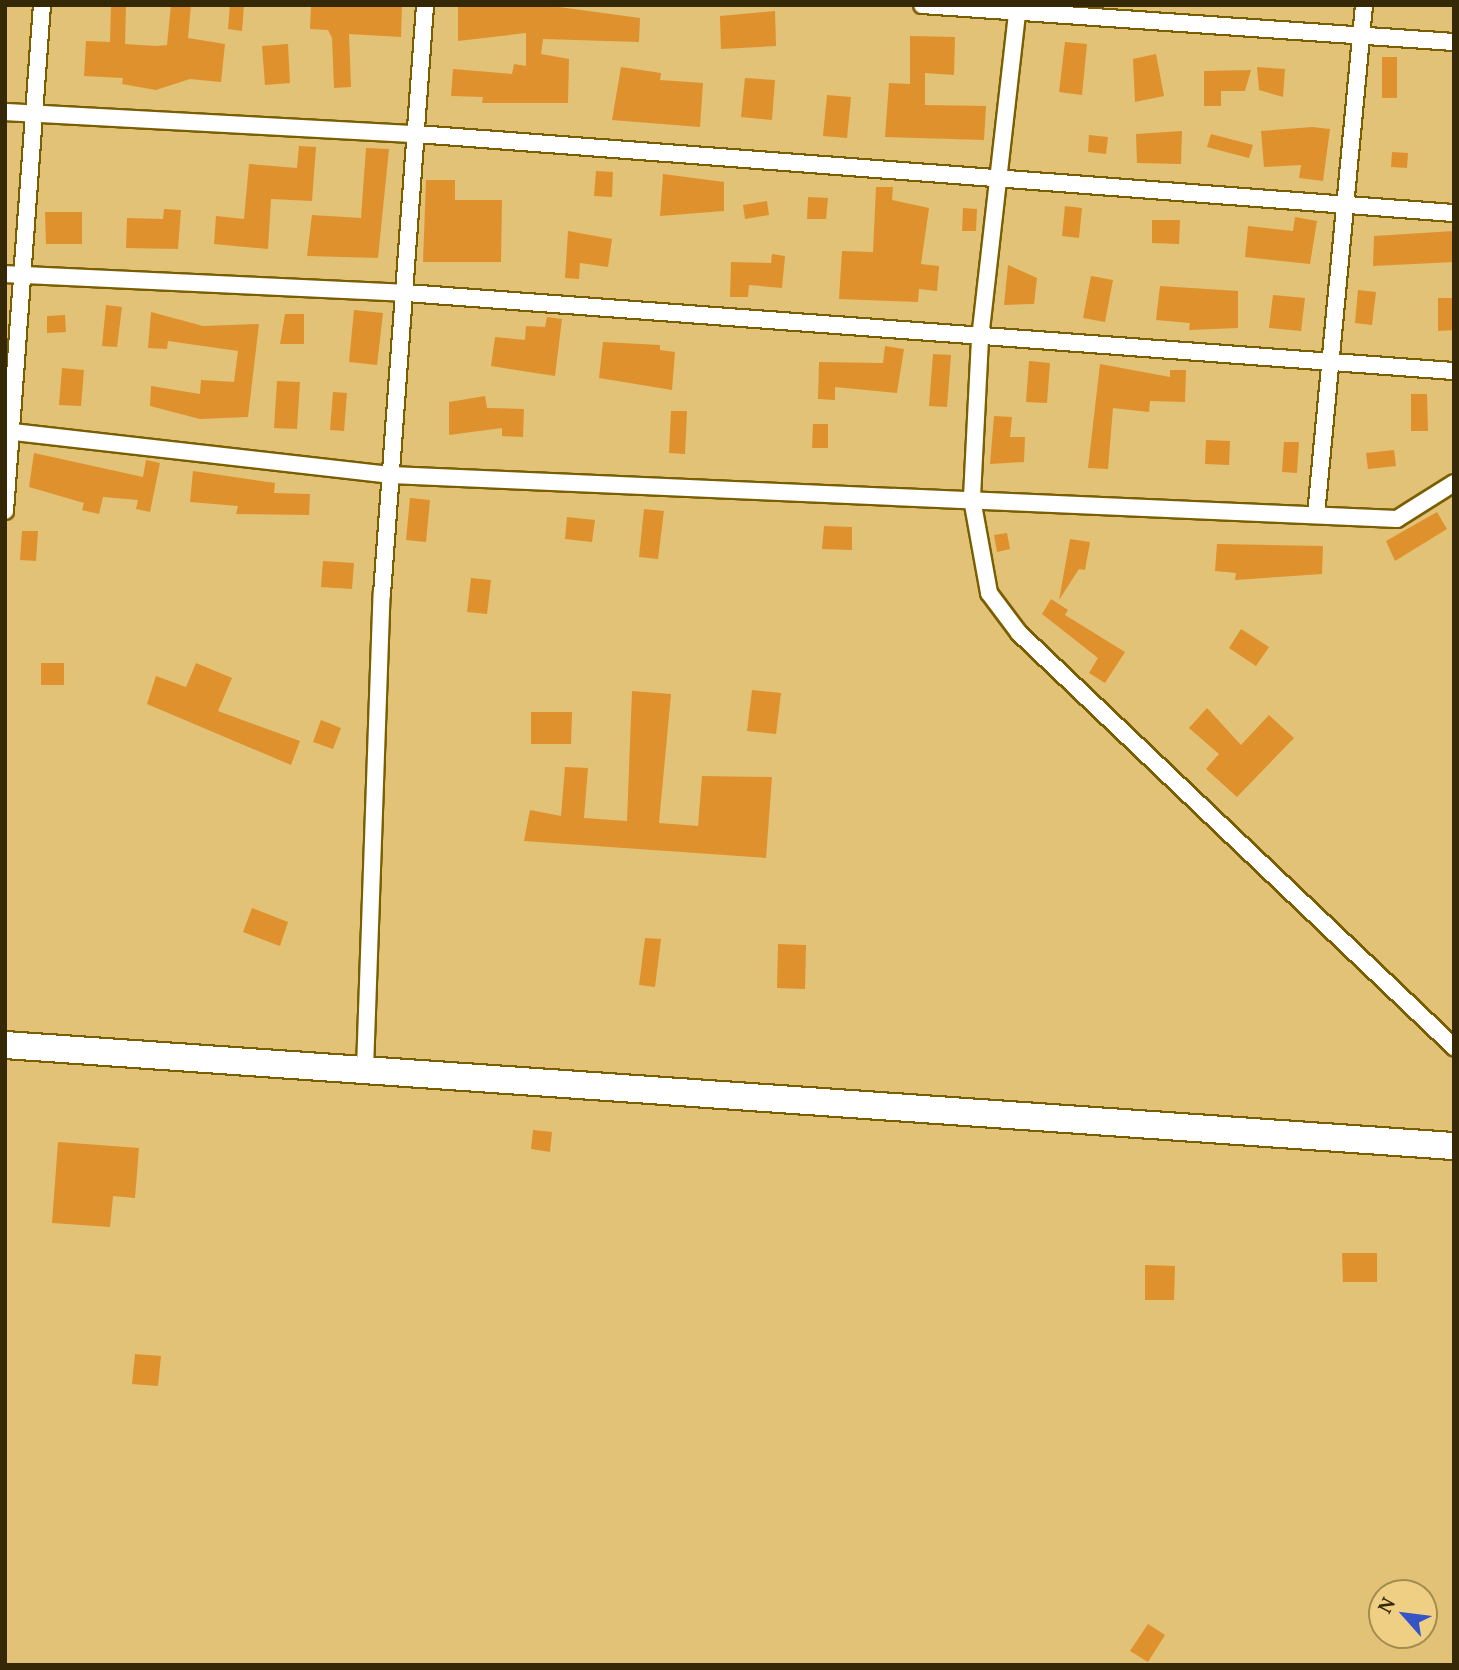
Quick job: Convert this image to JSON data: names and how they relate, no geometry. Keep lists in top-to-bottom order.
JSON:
{
  "north": "top left"
}
